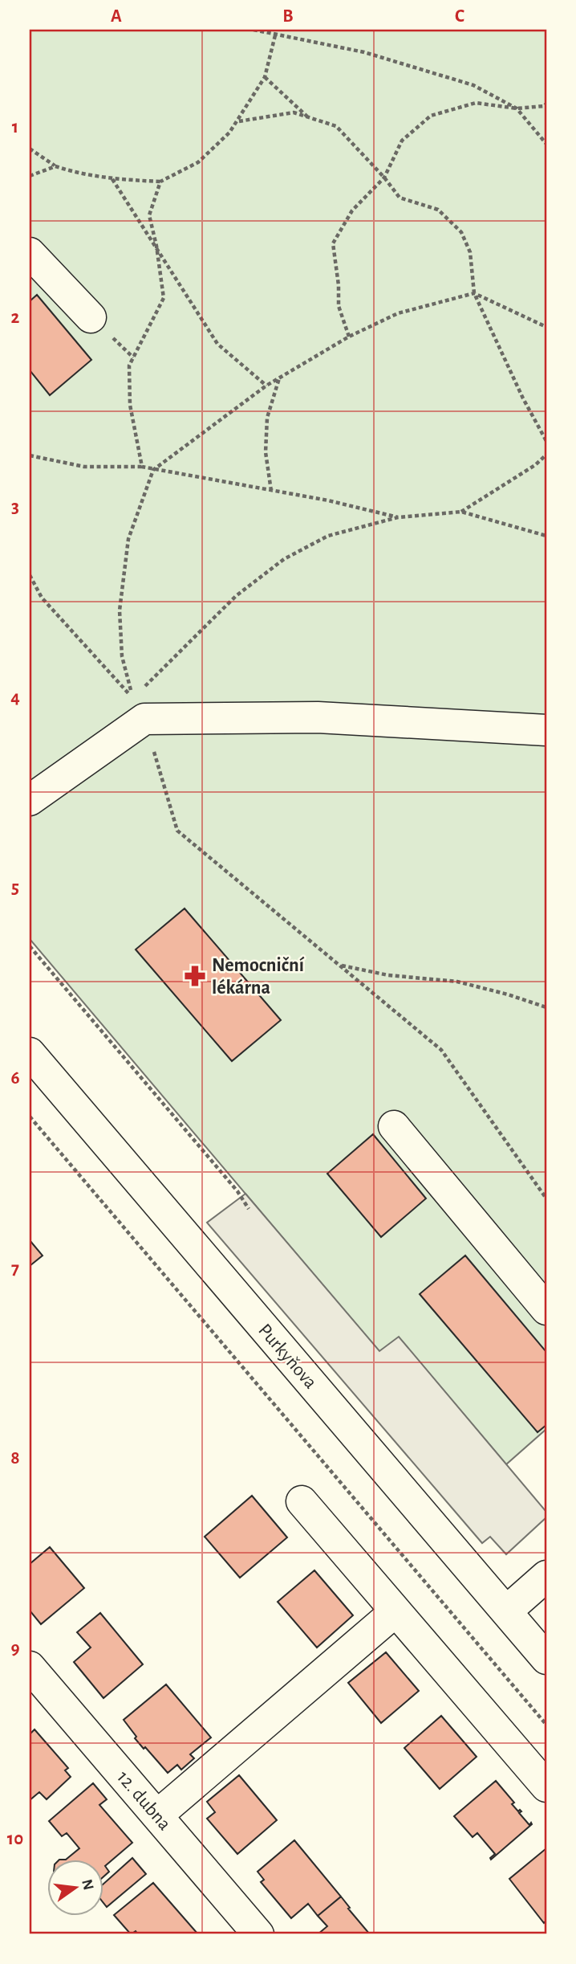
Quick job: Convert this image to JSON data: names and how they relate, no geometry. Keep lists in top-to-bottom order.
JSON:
{
  "streets": {
    "street": ["Purkyňova", "12. dubna"]
  },
  "places": {
    "pharmacy": ["Nemocniční lékárna"]
  },
  "north": "right",
  "grid": {
    "columns": ["A", "B", "C"],
    "rows": [
      "1",
      "2",
      "3",
      "4",
      "5",
      "6",
      "7",
      "8",
      "9",
      "10"
    ]
  }
}
